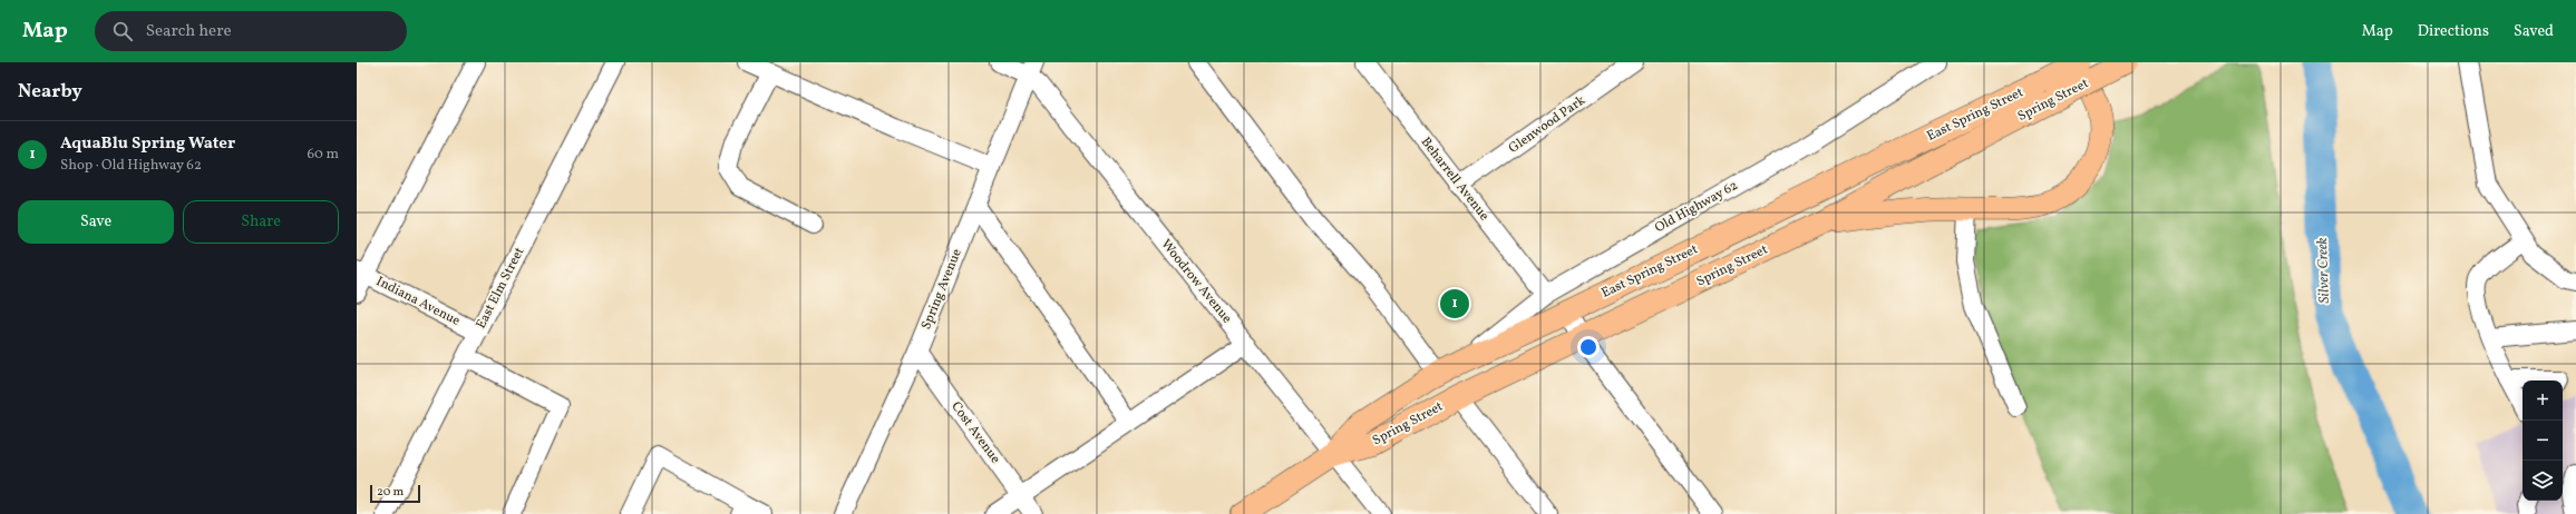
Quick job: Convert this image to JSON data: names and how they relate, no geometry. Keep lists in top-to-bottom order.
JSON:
{
  "streets": {
    "main road": ["Spring Street", "East Spring Street"],
    "street": [
      "Glenwood Park",
      "Beharrell Avenue",
      "Old Highway 62",
      "Woodrow Avenue",
      "East Elm Street",
      "Spring Avenue",
      "Indiana Avenue",
      "Cost Avenue"
    ]
  },
  "crossings": [
    ["Spring Street", "East Spring Street"],
    ["Spring Street", "Woodrow Avenue"],
    ["East Spring Street", "Old Highway 62"],
    ["East Spring Street", "Woodrow Avenue"],
    ["Glenwood Park", "Beharrell Avenue"],
    ["Beharrell Avenue", "Old Highway 62"],
    ["Woodrow Avenue", "Spring Avenue"],
    ["East Elm Street", "Indiana Avenue"],
    ["Spring Avenue", "Cost Avenue"]
  ],
  "water": ["Silver Creek"],
  "scale_bar": "20 m",
  "page": {
    "header": "Map",
    "search": "Search here",
    "nav": ["Map", "Directions", "Saved"],
    "heading": "Nearby",
    "list": [
      {
        "mark": "1",
        "name": "AquaBlu Spring Water",
        "note": "Shop · Old Highway 62",
        "value": "60 m"
      }
    ],
    "buttons": ["Save", "Share"],
    "pins": "1",
    "map_buttons": ["+", "−"],
    "scale": "20 m"
  }
}
